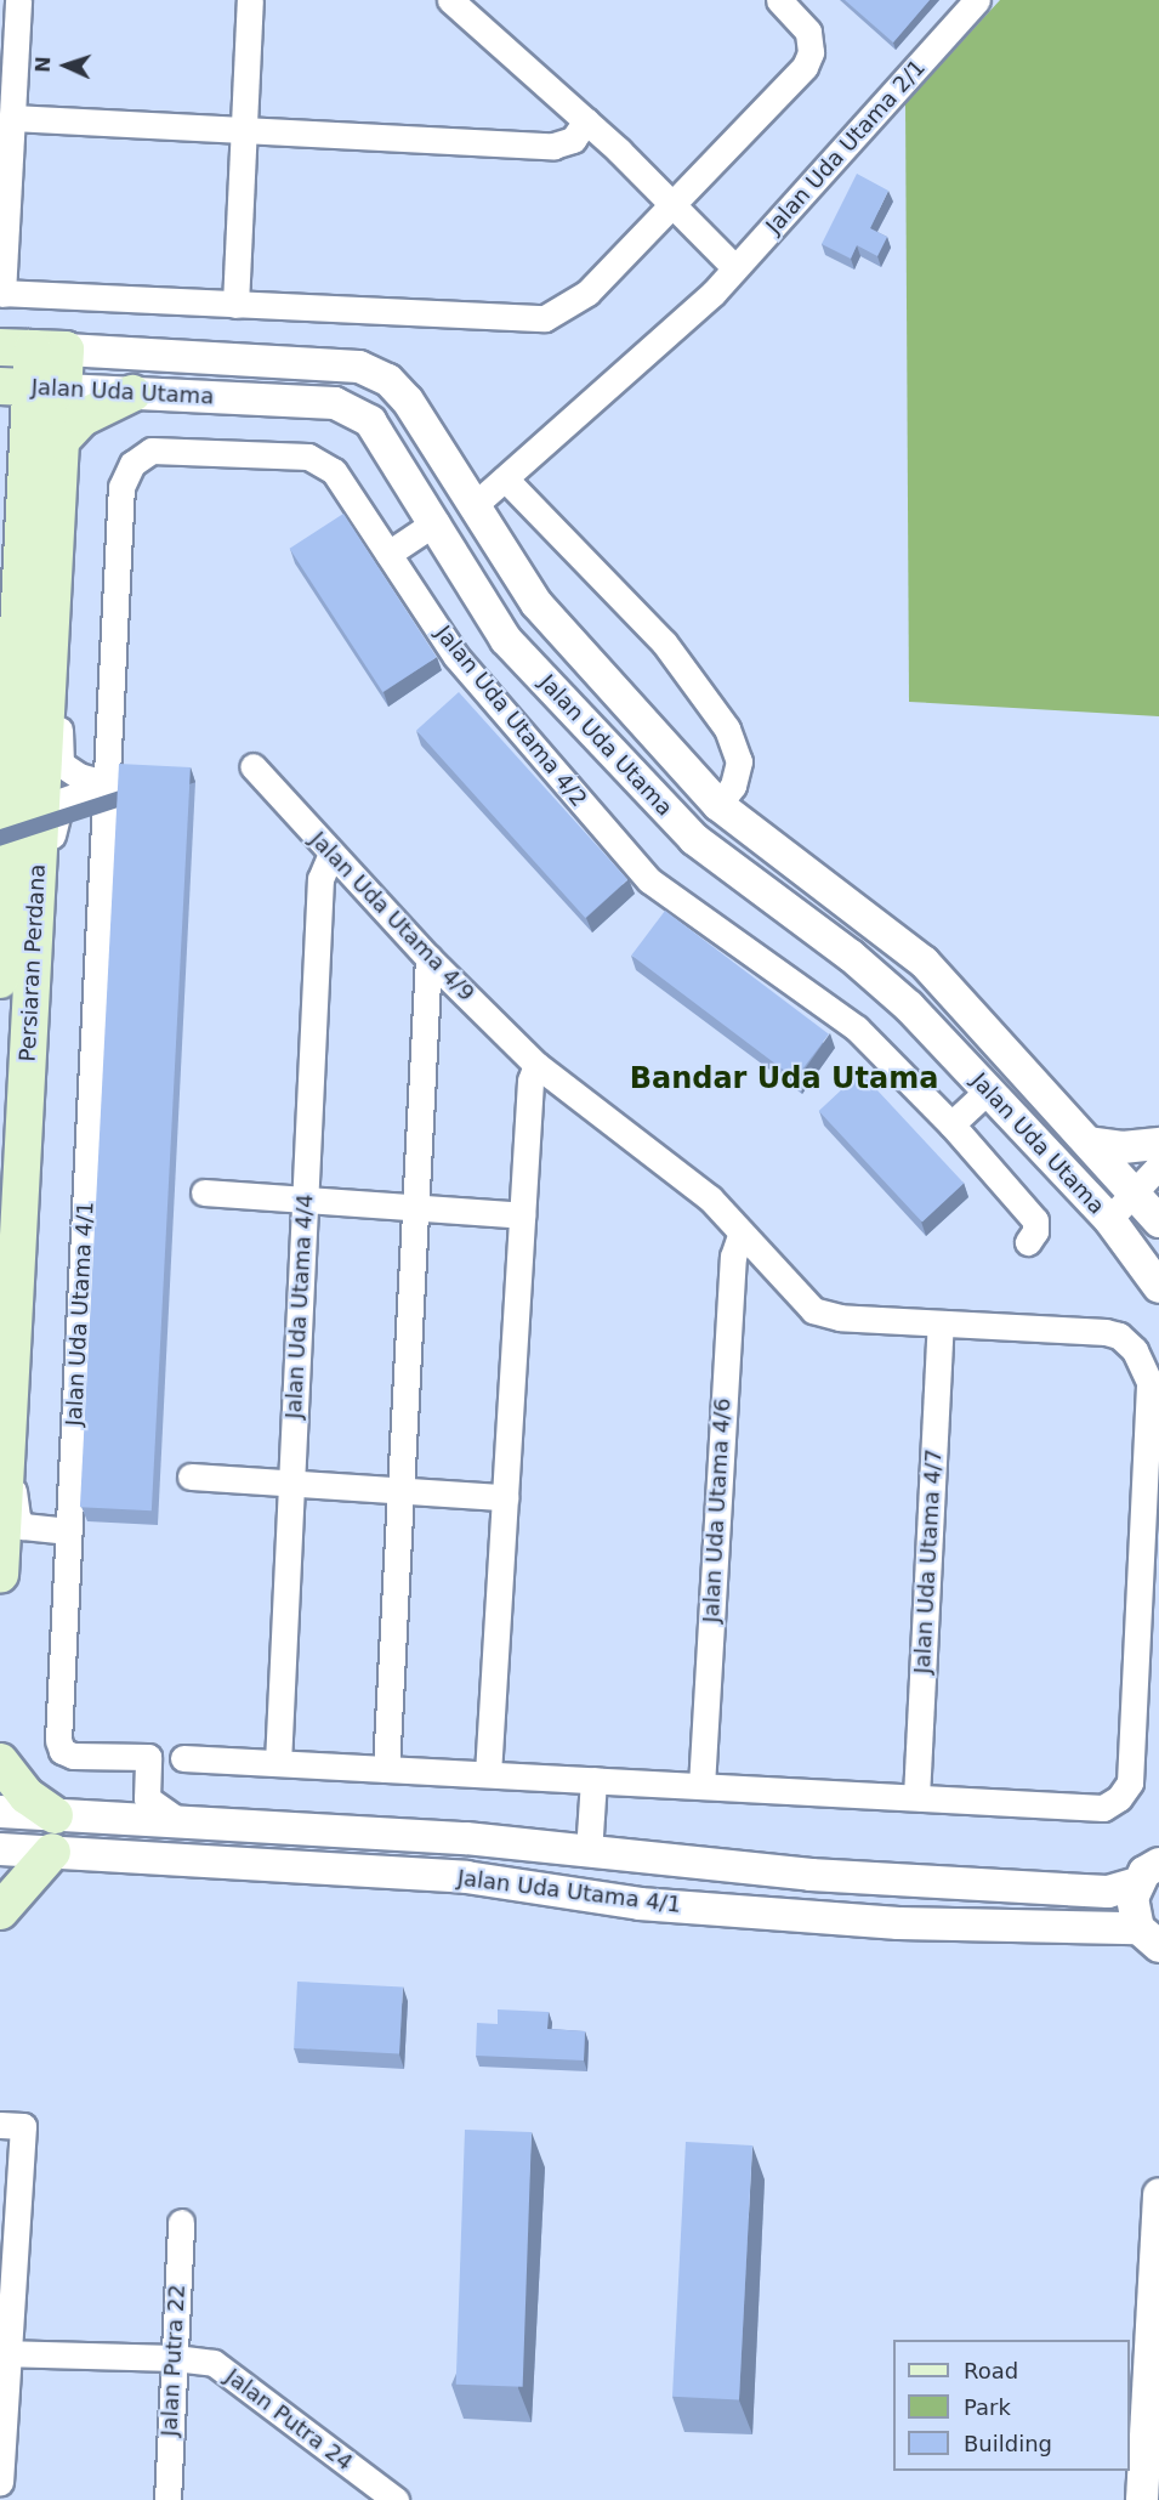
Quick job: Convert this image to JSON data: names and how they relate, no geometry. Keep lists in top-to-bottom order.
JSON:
{
  "streets": {
    "main road": ["Persiaran Perdana"],
    "street": [
      "Jalan Uda Utama 2/1",
      "Jalan Uda Utama",
      "Jalan Uda Utama 4/2",
      "Jalan Uda Utama 4/9",
      "Jalan Uda Utama 4/4",
      "Jalan Uda Utama 4/1",
      "Jalan Uda Utama 4/6",
      "Jalan Uda Utama 4/7",
      "Jalan Putra 22",
      "Jalan Putra 24"
    ]
  },
  "crossings": [
    ["Jalan Uda Utama 2/1", "Jalan Uda Utama"],
    ["Jalan Uda Utama", "Persiaran Perdana"],
    ["Jalan Uda Utama 4/2", "Jalan Uda Utama 4/1"],
    ["Jalan Uda Utama 4/9", "Jalan Uda Utama 4/4"],
    ["Jalan Uda Utama 4/9", "Jalan Uda Utama 4/6"],
    ["Jalan Uda Utama 4/9", "Jalan Uda Utama 4/7"],
    ["Jalan Putra 22", "Jalan Putra 24"]
  ],
  "districts": ["Bandar Uda Utama"],
  "legend": ["Road", "Park", "Building"],
  "north": "left"
}
